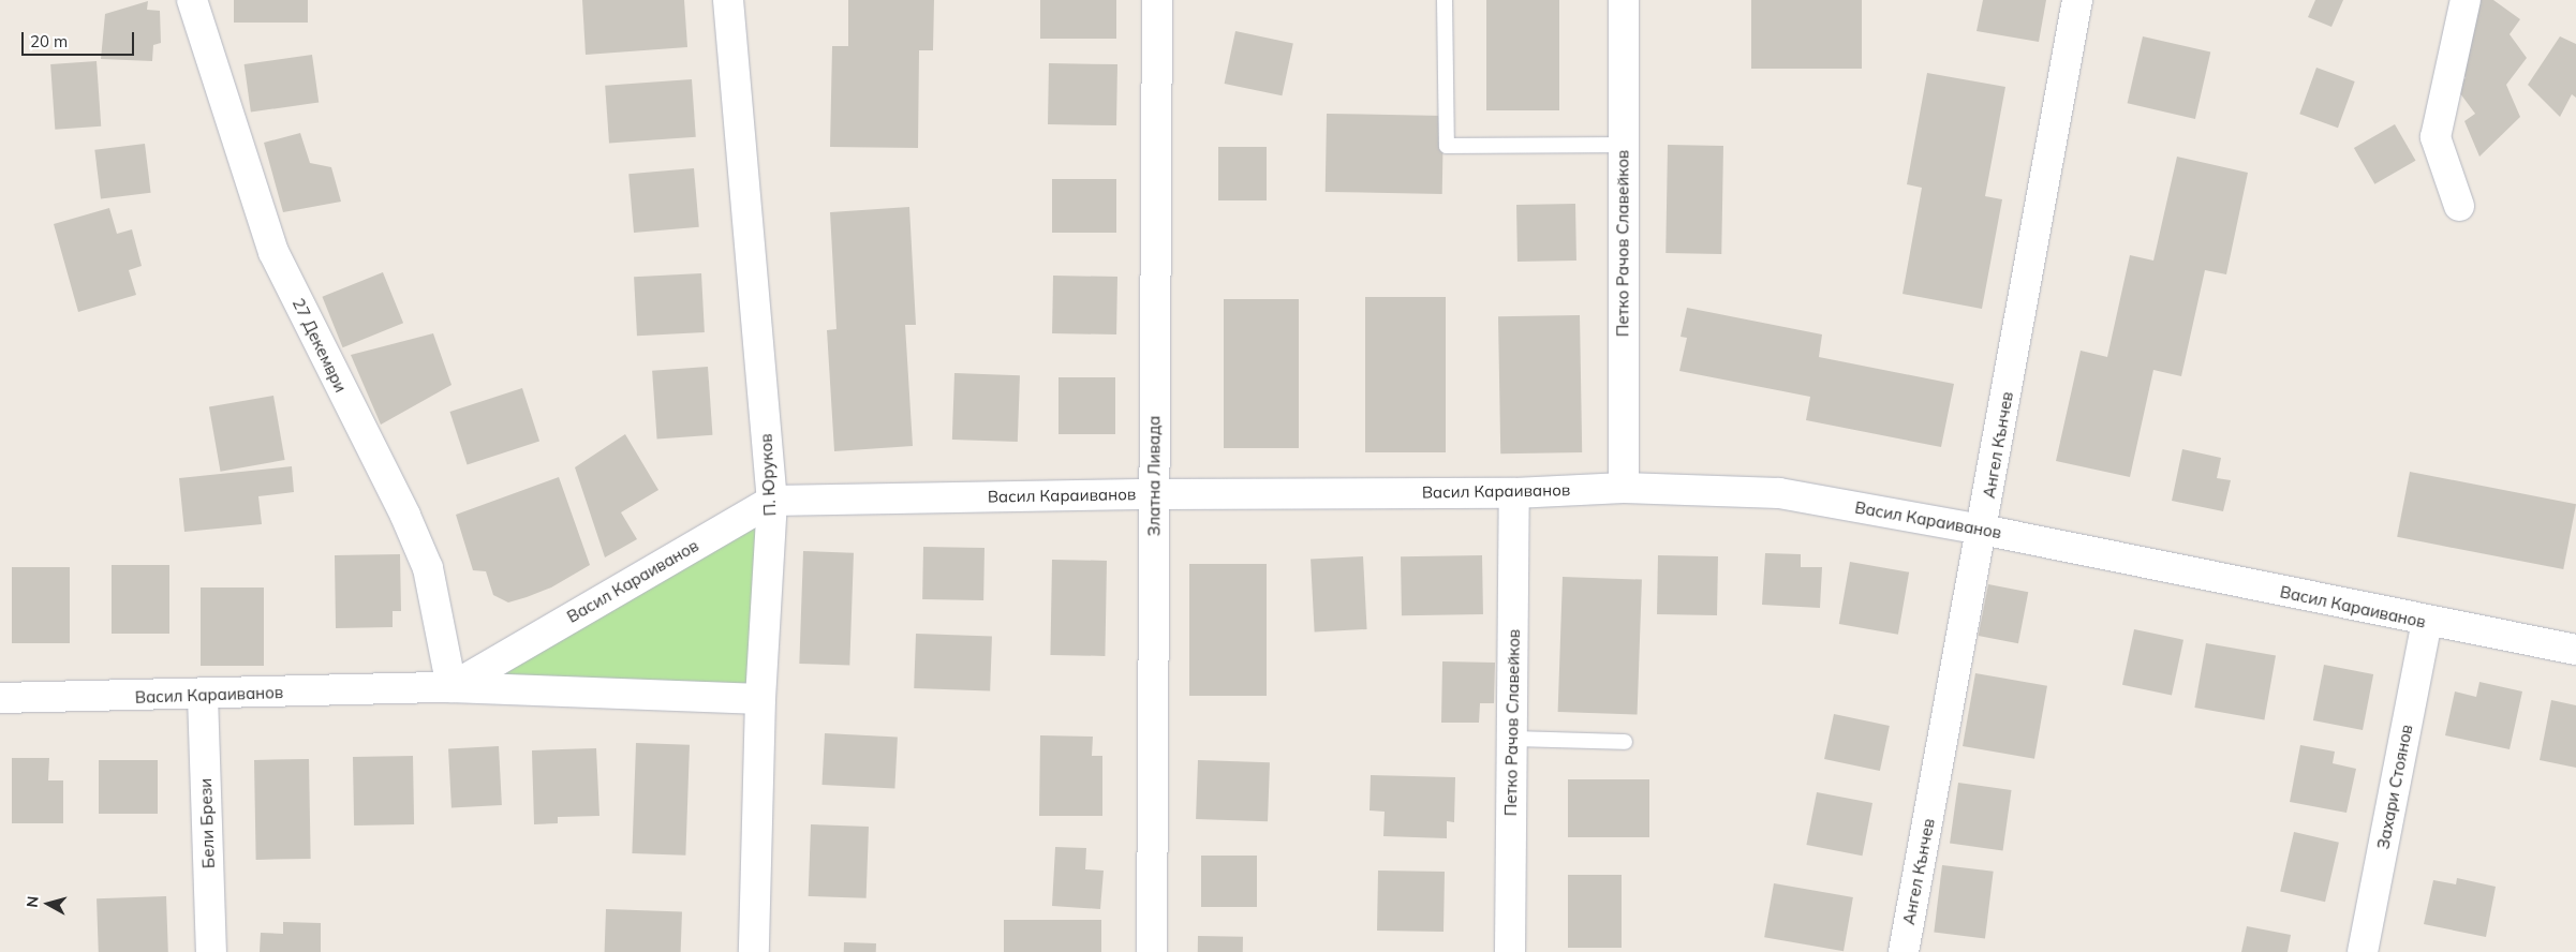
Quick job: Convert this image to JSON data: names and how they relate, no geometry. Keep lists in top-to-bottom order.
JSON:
{
  "streets": {
    "street": [
      "Петко Рачов Славейков",
      "27 Декември",
      "Ангел Кънчев",
      "П. Юруков",
      "Златна Ливада",
      "Васил Караиванов",
      "Захари Стоянов",
      "Бели Брези"
    ]
  },
  "crossings": [
    ["Петко Рачов Славейков", "Васил Караиванов"],
    ["27 Декември", "Васил Караиванов"],
    ["Ангел Кънчев", "Васил Караиванов"],
    ["П. Юруков", "Васил Караиванов"],
    ["Златна Ливада", "Васил Караиванов"],
    ["Васил Караиванов", "Захари Стоянов"],
    ["Васил Караиванов", "Бели Брези"]
  ],
  "scale_bar": "20 m",
  "north": "left"
}
